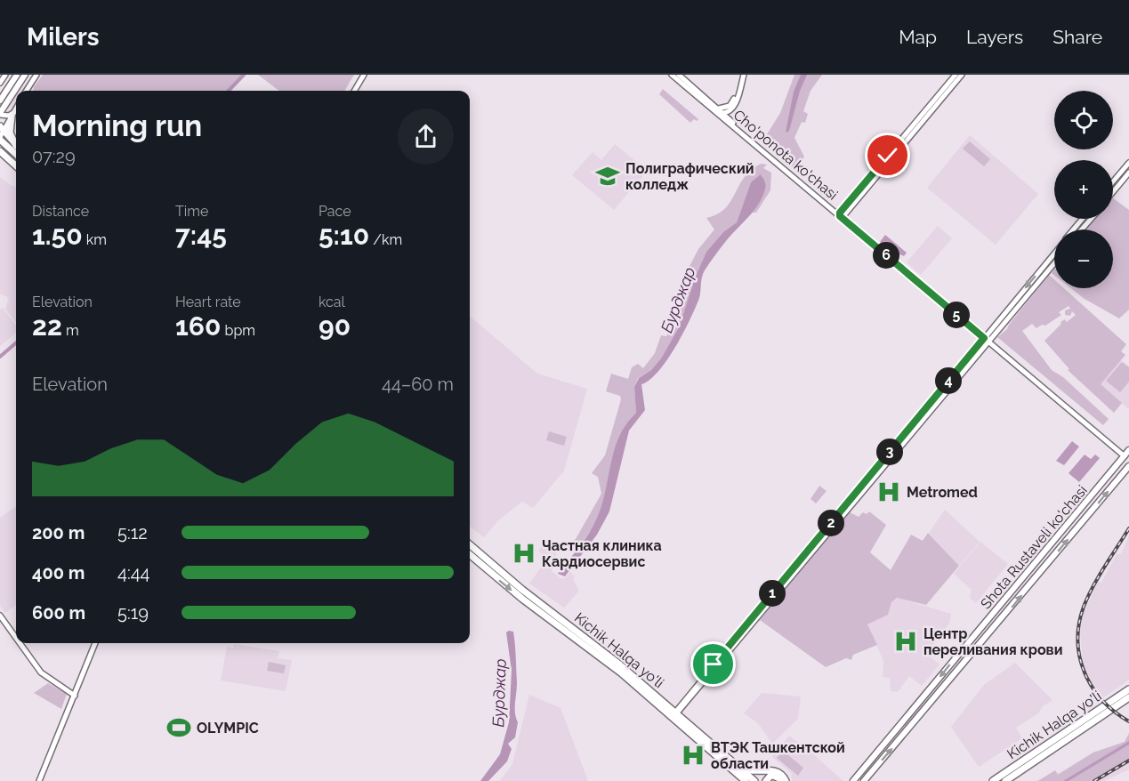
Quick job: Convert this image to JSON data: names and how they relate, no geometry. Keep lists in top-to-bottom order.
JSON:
{
  "streets": {
    "highway": ["Kichik Halqa yo'li"],
    "main road": ["Shota Rustaveli ko'chasi"],
    "street": ["Cho'ponota ko'chasi"]
  },
  "crossings": [
    ["Cho'ponota ko'chasi", "Shota Rustaveli ko'chasi"]
  ],
  "water": ["Бурджар"],
  "places": {
    "school or university": ["Полиграфический колледж"],
    "hospital": [
      "Metromed",
      "Частная клиника Кардиосервис",
      "Центр переливания крови",
      "ВТЭК Ташкентской области"
    ],
    "sports": ["OLYMPIC"]
  },
  "page": {
    "header": "Milers",
    "nav": ["Map", "Layers", "Share"],
    "map_buttons": ["+", "−"],
    "heading": ["Morning run", "07:29"],
    "stats": [
      ["Distance", "1.50 km"],
      ["Time", "7:45"],
      ["Pace", "5:10 /km"],
      ["Elevation", "22 m"],
      ["Heart rate", "160 bpm"],
      ["kcal", "90"]
    ],
    "pins": [
      "6",
      "5",
      "4",
      "3",
      "2",
      "1"
    ],
    "chart": ["Elevation", "44–60 m"],
    "list": [
      {
        "name": "200 m",
        "note": "5:12"
      },
      {
        "name": "400 m",
        "note": "4:44"
      },
      {
        "name": "600 m",
        "note": "5:19"
      }
    ]
  }
}
